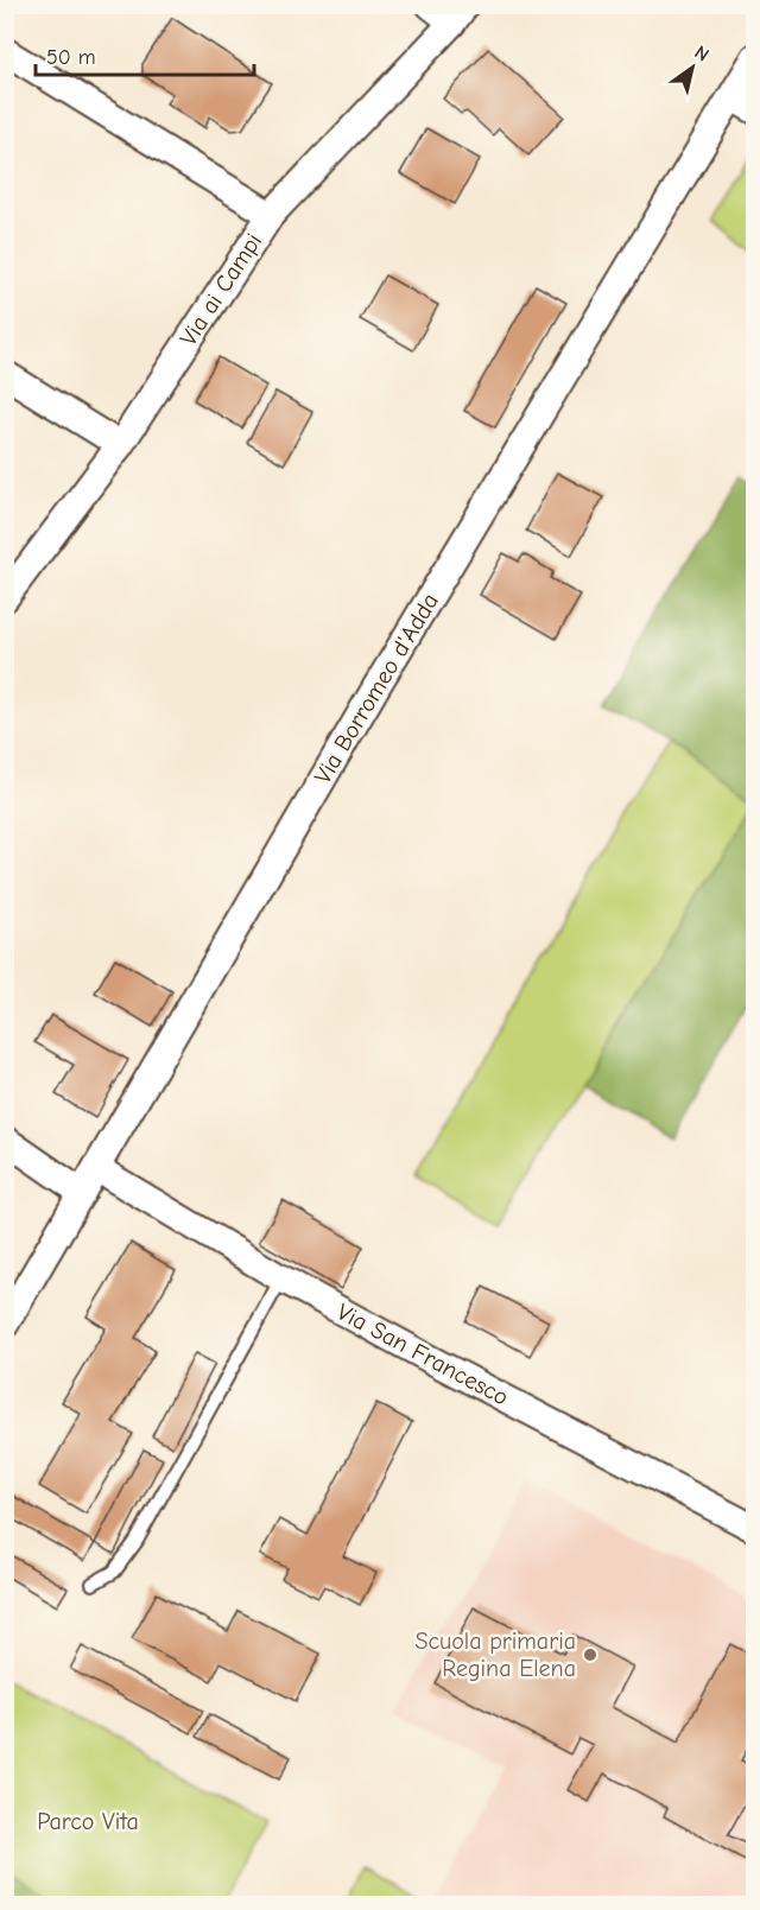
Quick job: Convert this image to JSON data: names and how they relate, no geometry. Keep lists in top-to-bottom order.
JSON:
{
  "streets": {
    "street": ["Via ai Campi", "Via Borromeo d'Adda", "Via San Francesco"]
  },
  "crossings": [
    ["Via Borromeo d'Adda", "Via San Francesco"]
  ],
  "parks": ["Parco Vita"],
  "places": ["Scuola primaria Regina Elena"],
  "scale_bar": "50 m",
  "north": "top right"
}
